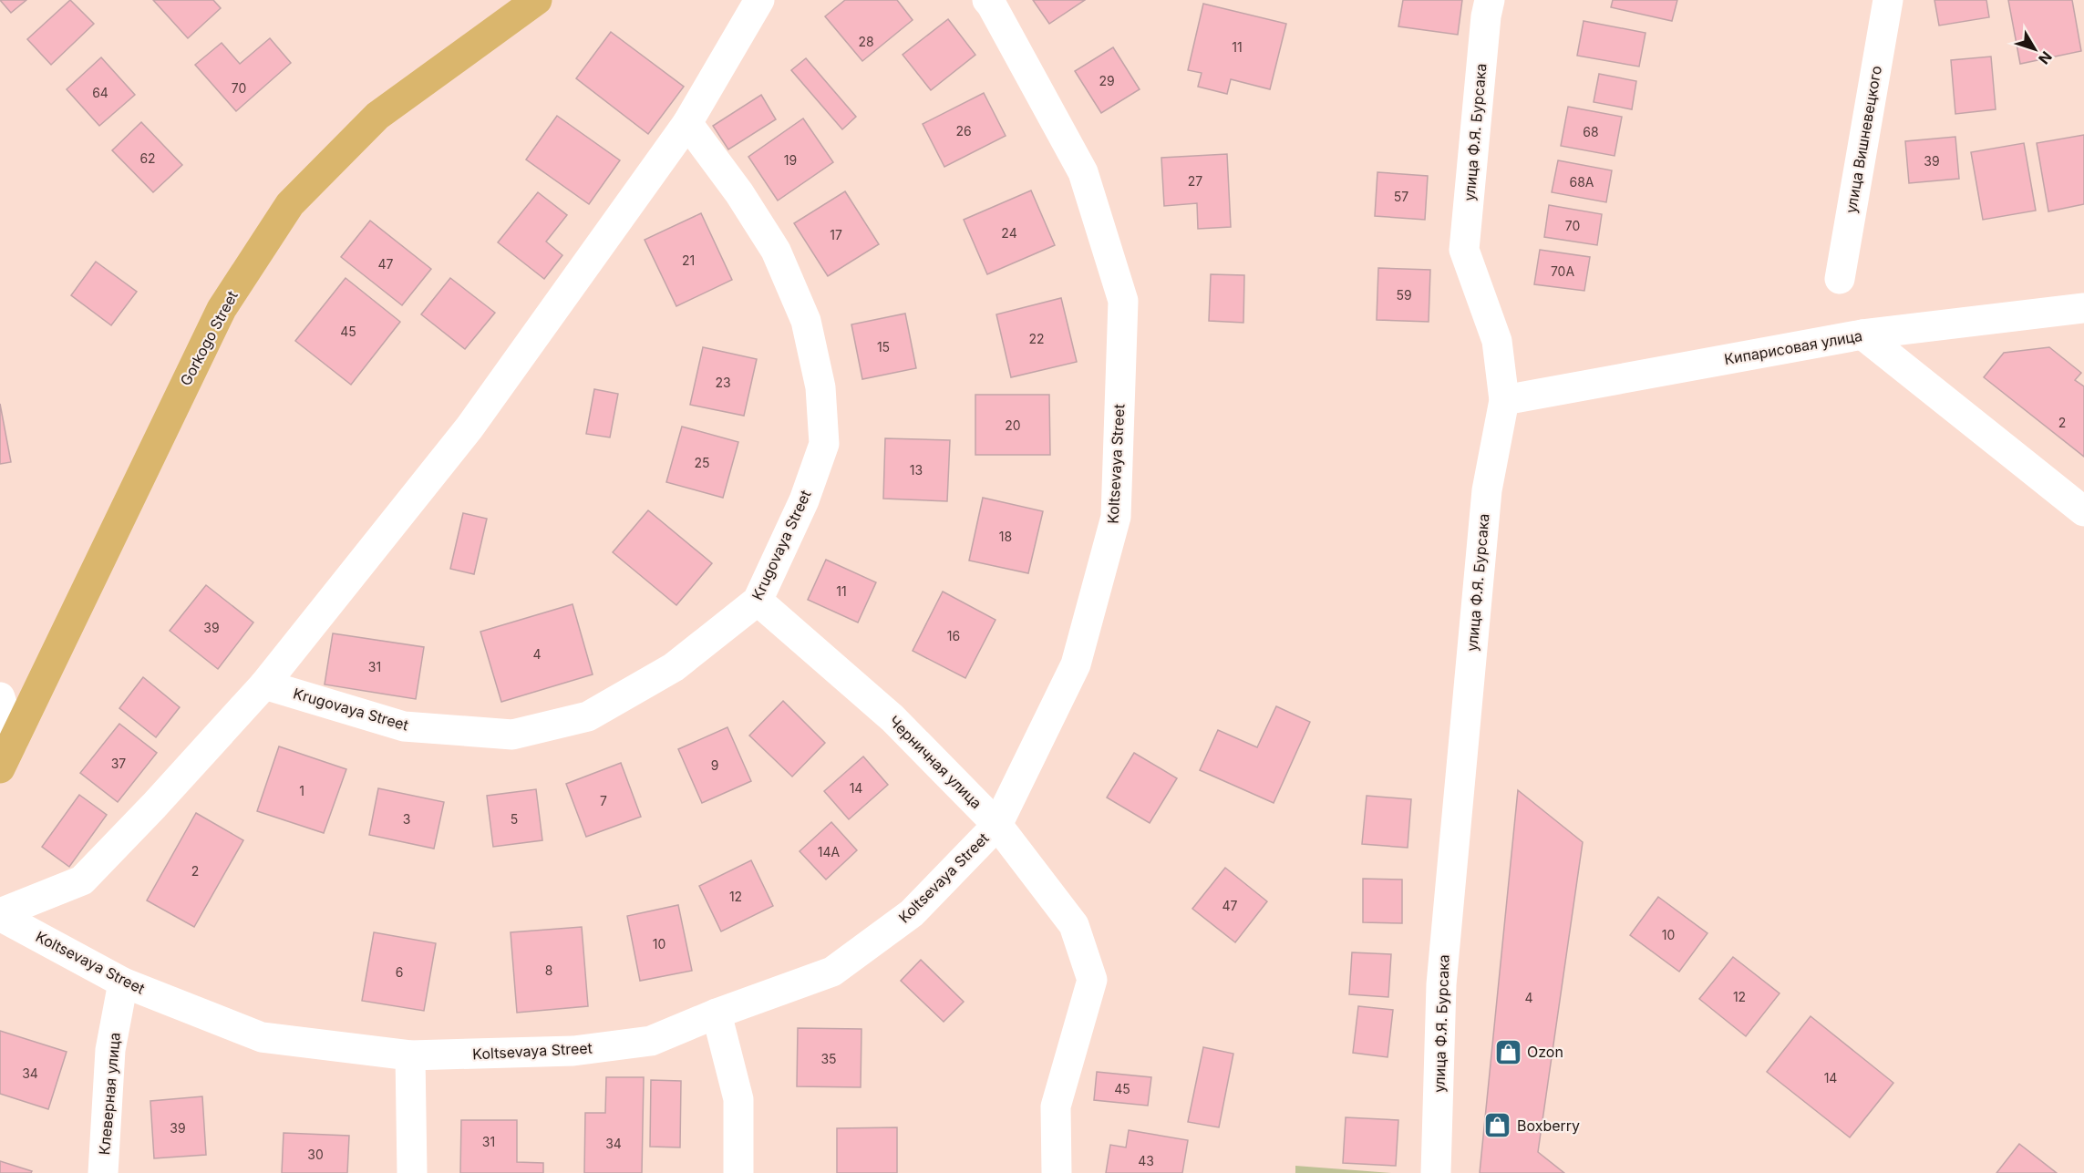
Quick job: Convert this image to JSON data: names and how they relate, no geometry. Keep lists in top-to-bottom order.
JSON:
{
  "streets": {
    "main road": ["Gorkogo Street"],
    "street": [
      "улица Ф.Я. Бурсака",
      "улица Вишневецкого",
      "Кипарисовая улица",
      "Koltsevaya Street",
      "Krugovaya Street",
      "Черничная улица",
      "Клеверная улица"
    ]
  },
  "crossings": [
    ["улица Ф.Я. Бурсака", "Кипарисовая улица"],
    ["Koltsevaya Street", "Черничная улица"],
    ["Koltsevaya Street", "Клеверная улица"],
    ["Krugovaya Street", "Черничная улица"]
  ],
  "places": {
    "shop": ["Ozon", "Boxberry"]
  },
  "house_numbers": [
    "28",
    "11",
    "29",
    "70",
    "64",
    "26",
    "68",
    "62",
    "19",
    "39",
    "27",
    "68А",
    "57",
    "70",
    "24",
    "17",
    "21",
    "47",
    "70А",
    "59",
    "45",
    "22",
    "15",
    "23",
    "2",
    "20",
    "25",
    "13",
    "18",
    "11",
    "39",
    "16",
    "4",
    "31",
    "37",
    "9",
    "14",
    "1",
    "7",
    "3",
    "5",
    "14А",
    "2",
    "12",
    "47",
    "10",
    "10",
    "8",
    "6",
    "12",
    "4",
    "35",
    "34",
    "14",
    "45",
    "39",
    "31",
    "34",
    "30",
    "43"
  ],
  "north": "bottom right"
}
